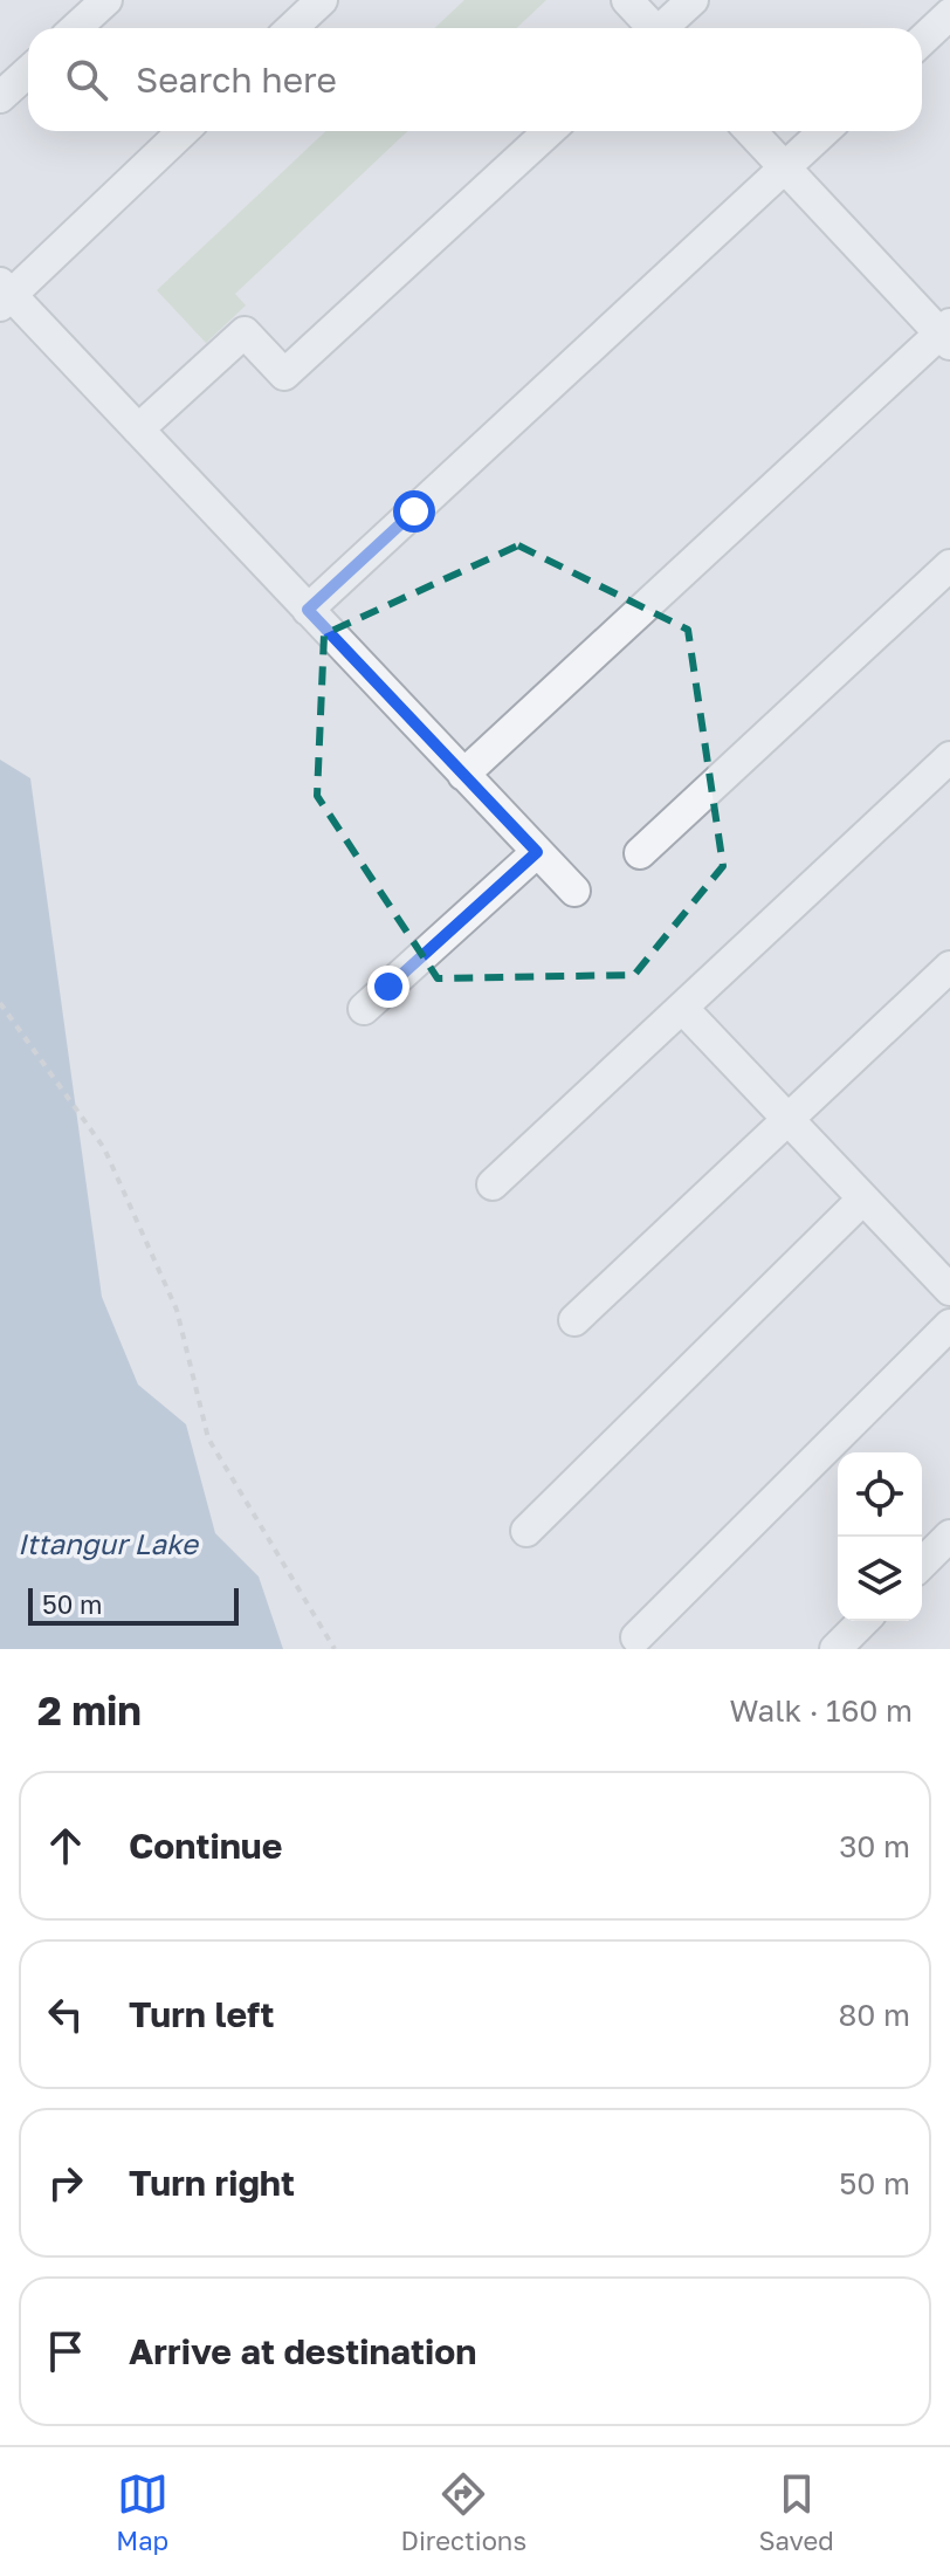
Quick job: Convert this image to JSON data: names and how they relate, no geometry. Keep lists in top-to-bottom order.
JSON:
{
  "water": ["Ittangur Lake"],
  "scale_bar": "50 m",
  "page": {
    "search": "Search here",
    "scale": "50 m",
    "heading": ["2 min", "Walk · 160 m"],
    "list": [
      ["Continue", "30 m"],
      ["Turn left", "80 m"],
      ["Turn right", "50 m"],
      "Arrive at destination"
    ],
    "nav": ["Map", "Directions", "Saved"]
  }
}
